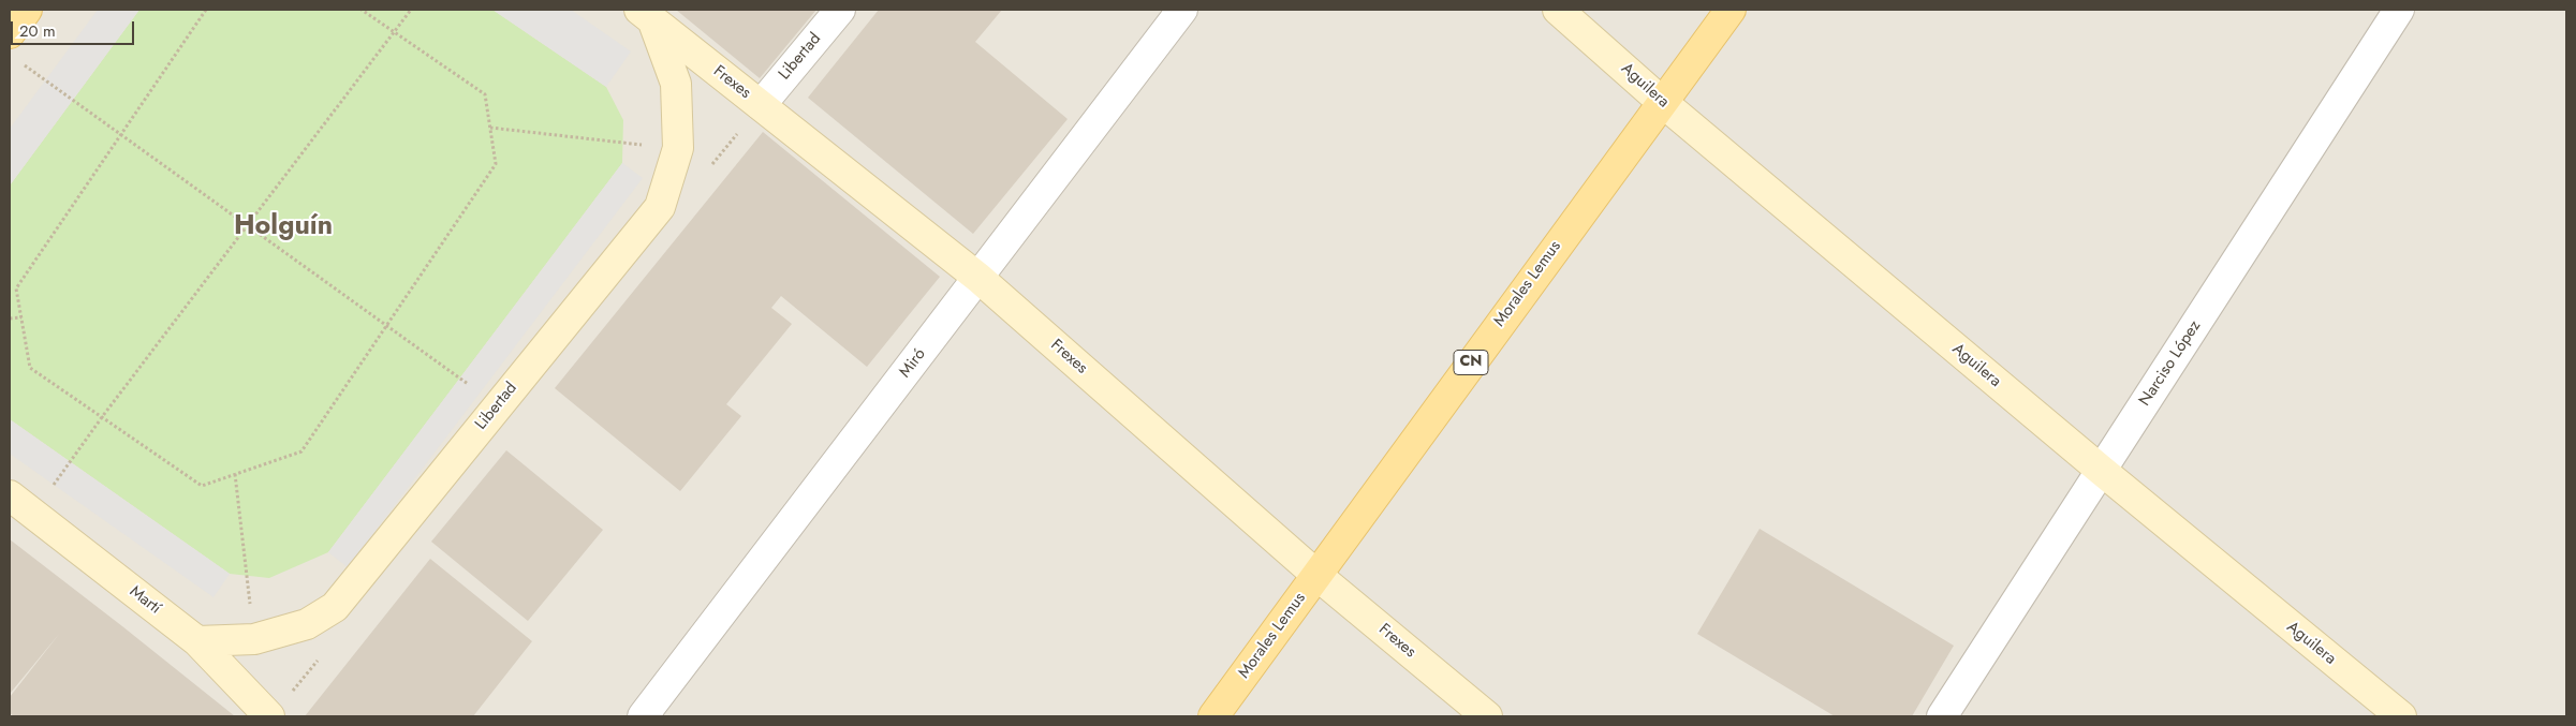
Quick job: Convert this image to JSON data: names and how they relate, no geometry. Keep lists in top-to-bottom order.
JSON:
{
  "streets": {
    "main road": ["Morales Lemus", "CN"],
    "street": [
      "Libertad",
      "Frexes",
      "Aguilera",
      "Miró",
      "Narciso López",
      "Martí"
    ]
  },
  "crossings": [
    ["Libertad", "Frexes"],
    ["Libertad", "Martí"],
    ["Frexes", "Morales Lemus"],
    ["Frexes", "Miró"],
    ["Aguilera", "Morales Lemus"],
    ["Aguilera", "Narciso López"]
  ],
  "districts": ["Holguín"],
  "scale_bar": "20 m"
}
